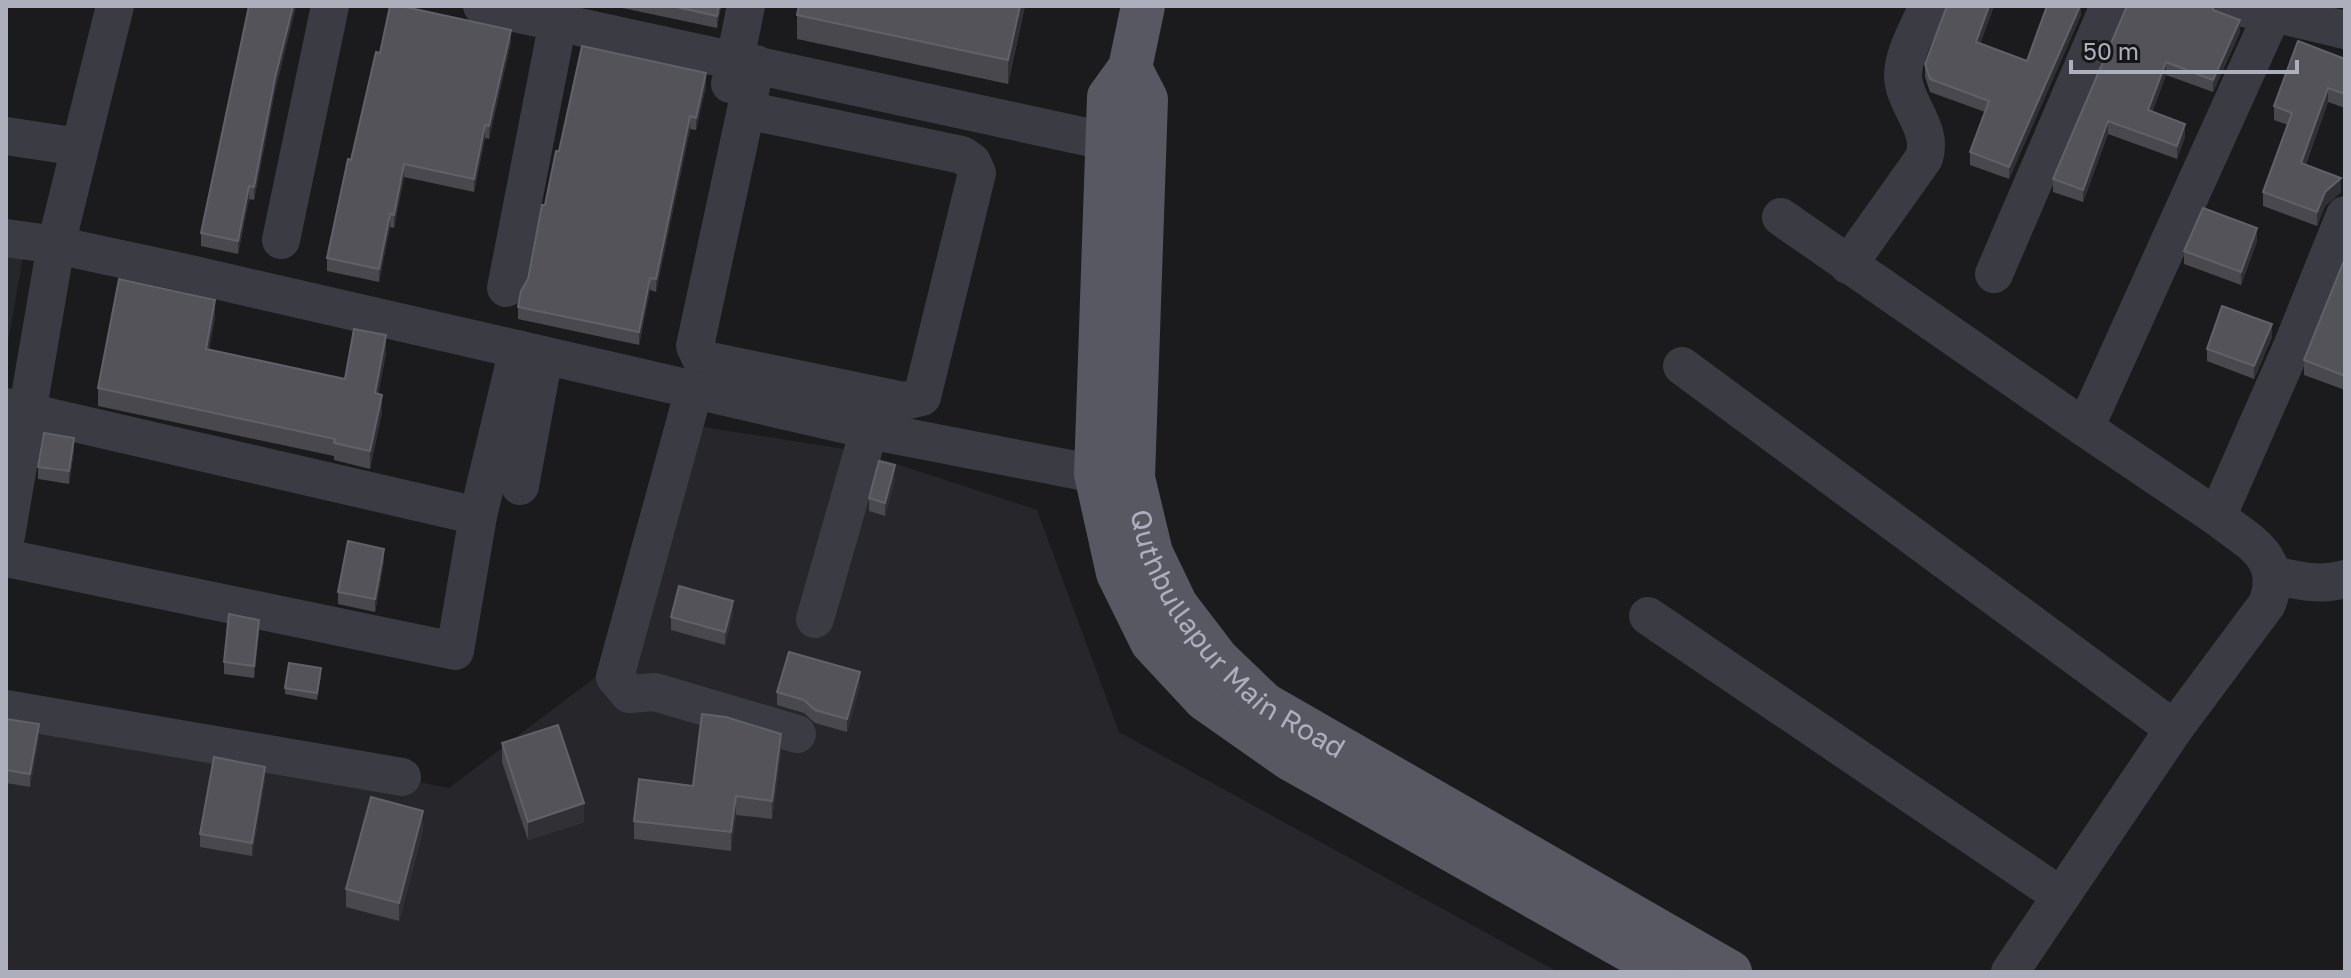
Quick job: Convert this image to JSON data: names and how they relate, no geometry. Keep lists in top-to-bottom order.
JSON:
{
  "streets": {
    "main road": ["Quthbullapur Main Road"]
  },
  "scale_bar": "50 m"
}
